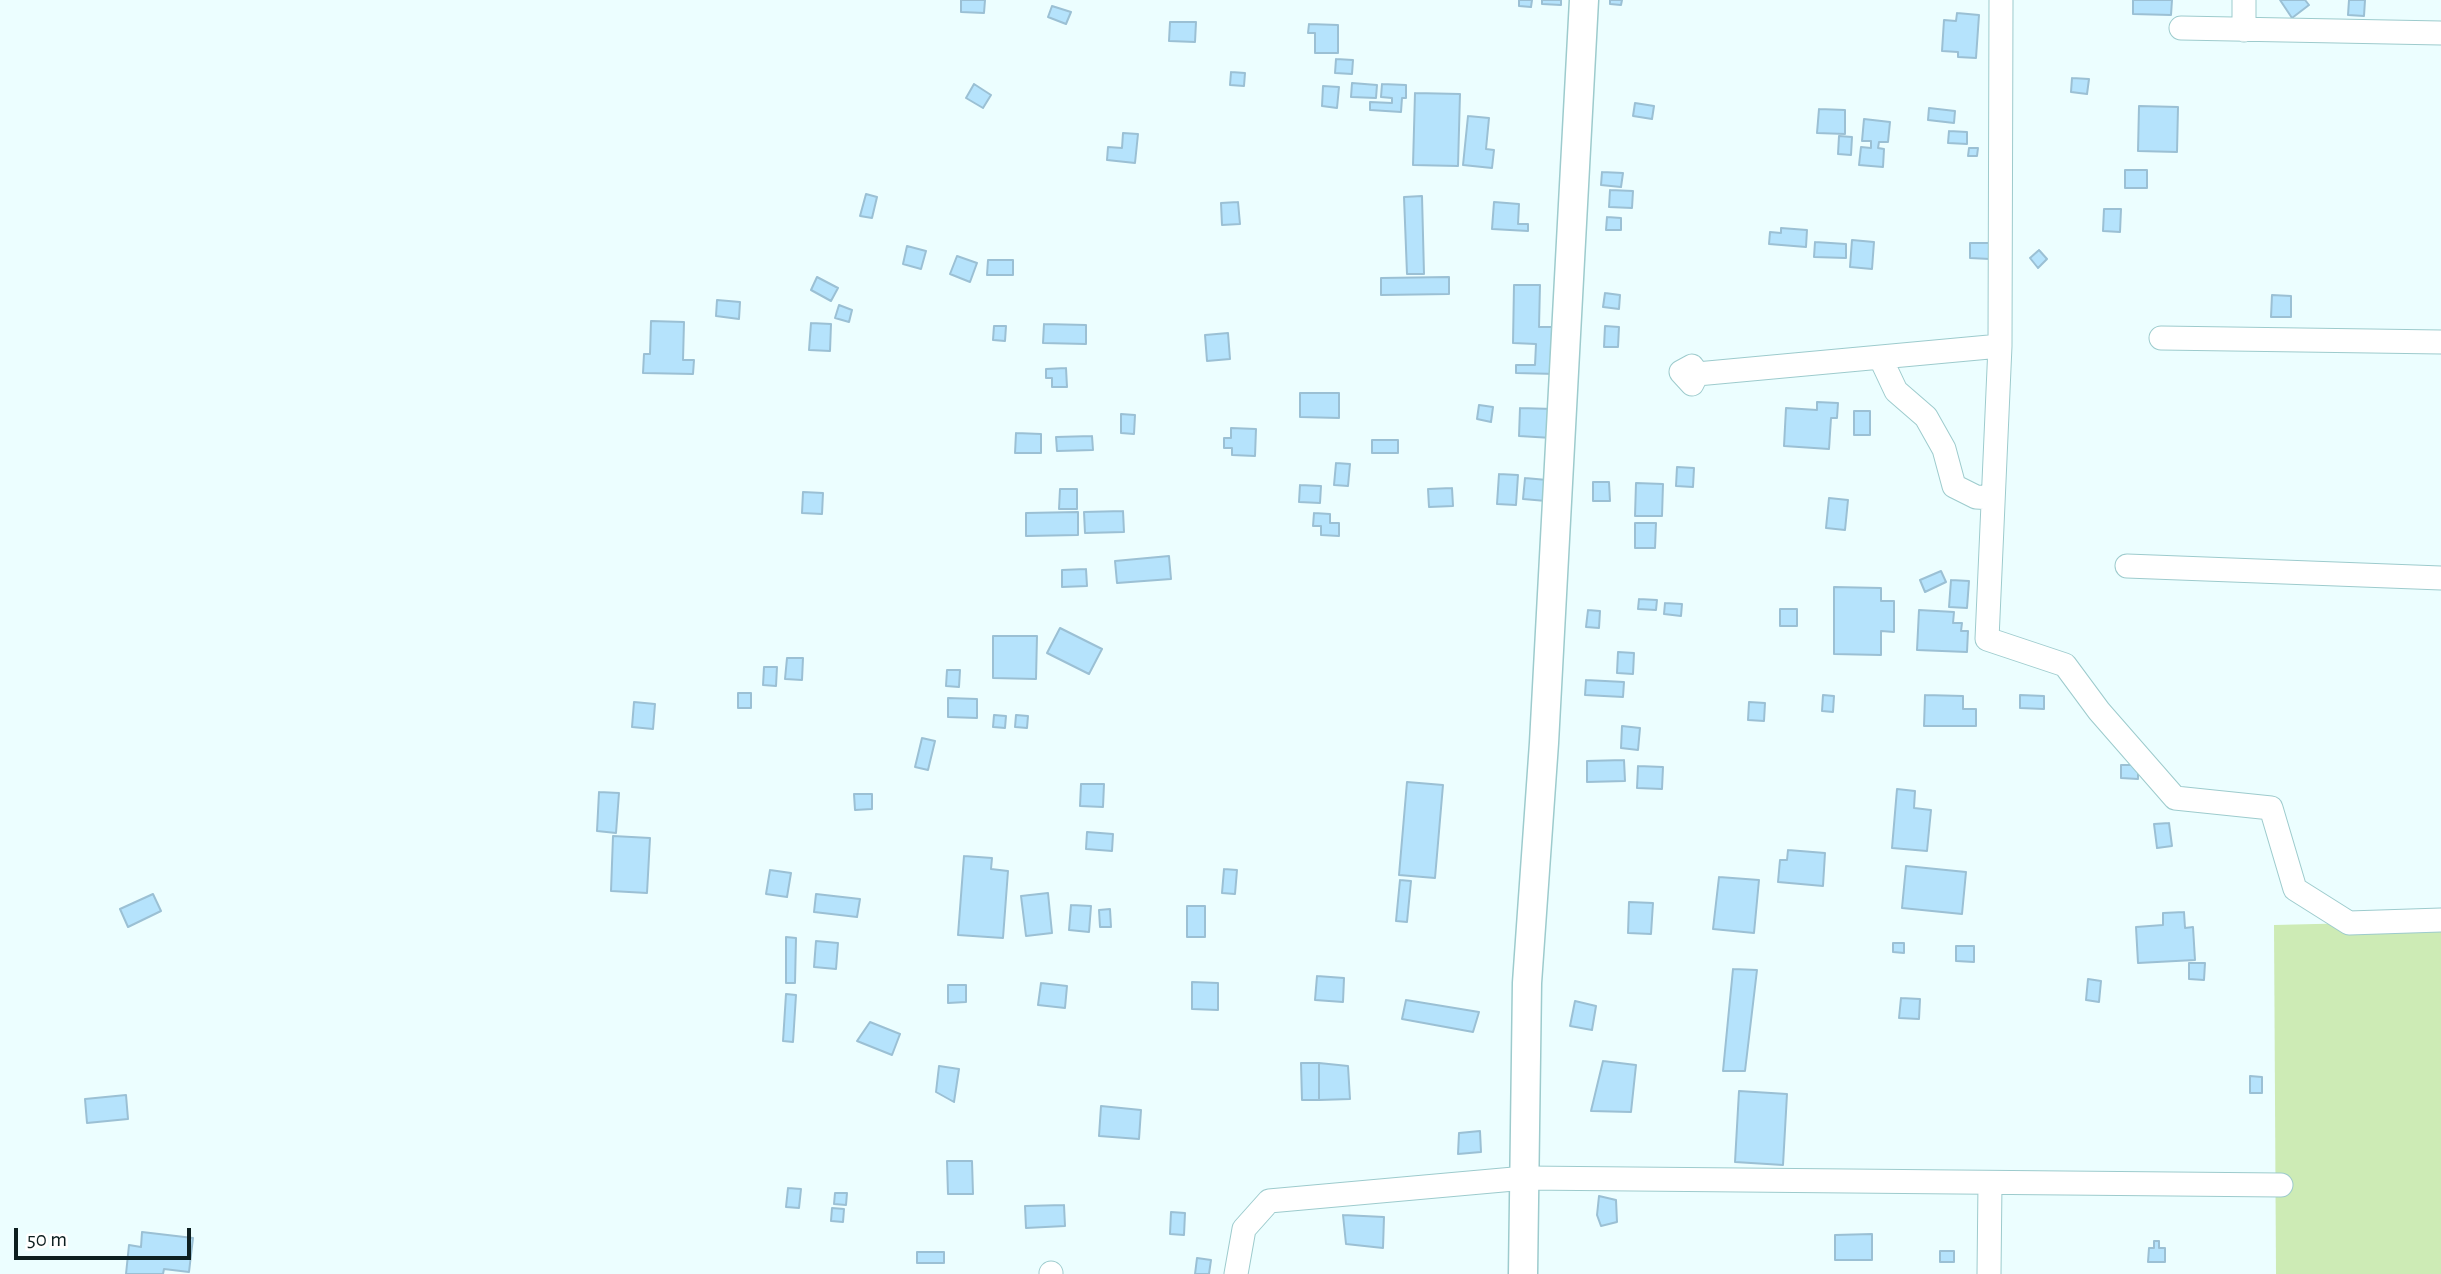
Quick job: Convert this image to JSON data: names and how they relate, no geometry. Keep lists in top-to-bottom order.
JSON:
{
  "scale_bar": "50 m"
}
